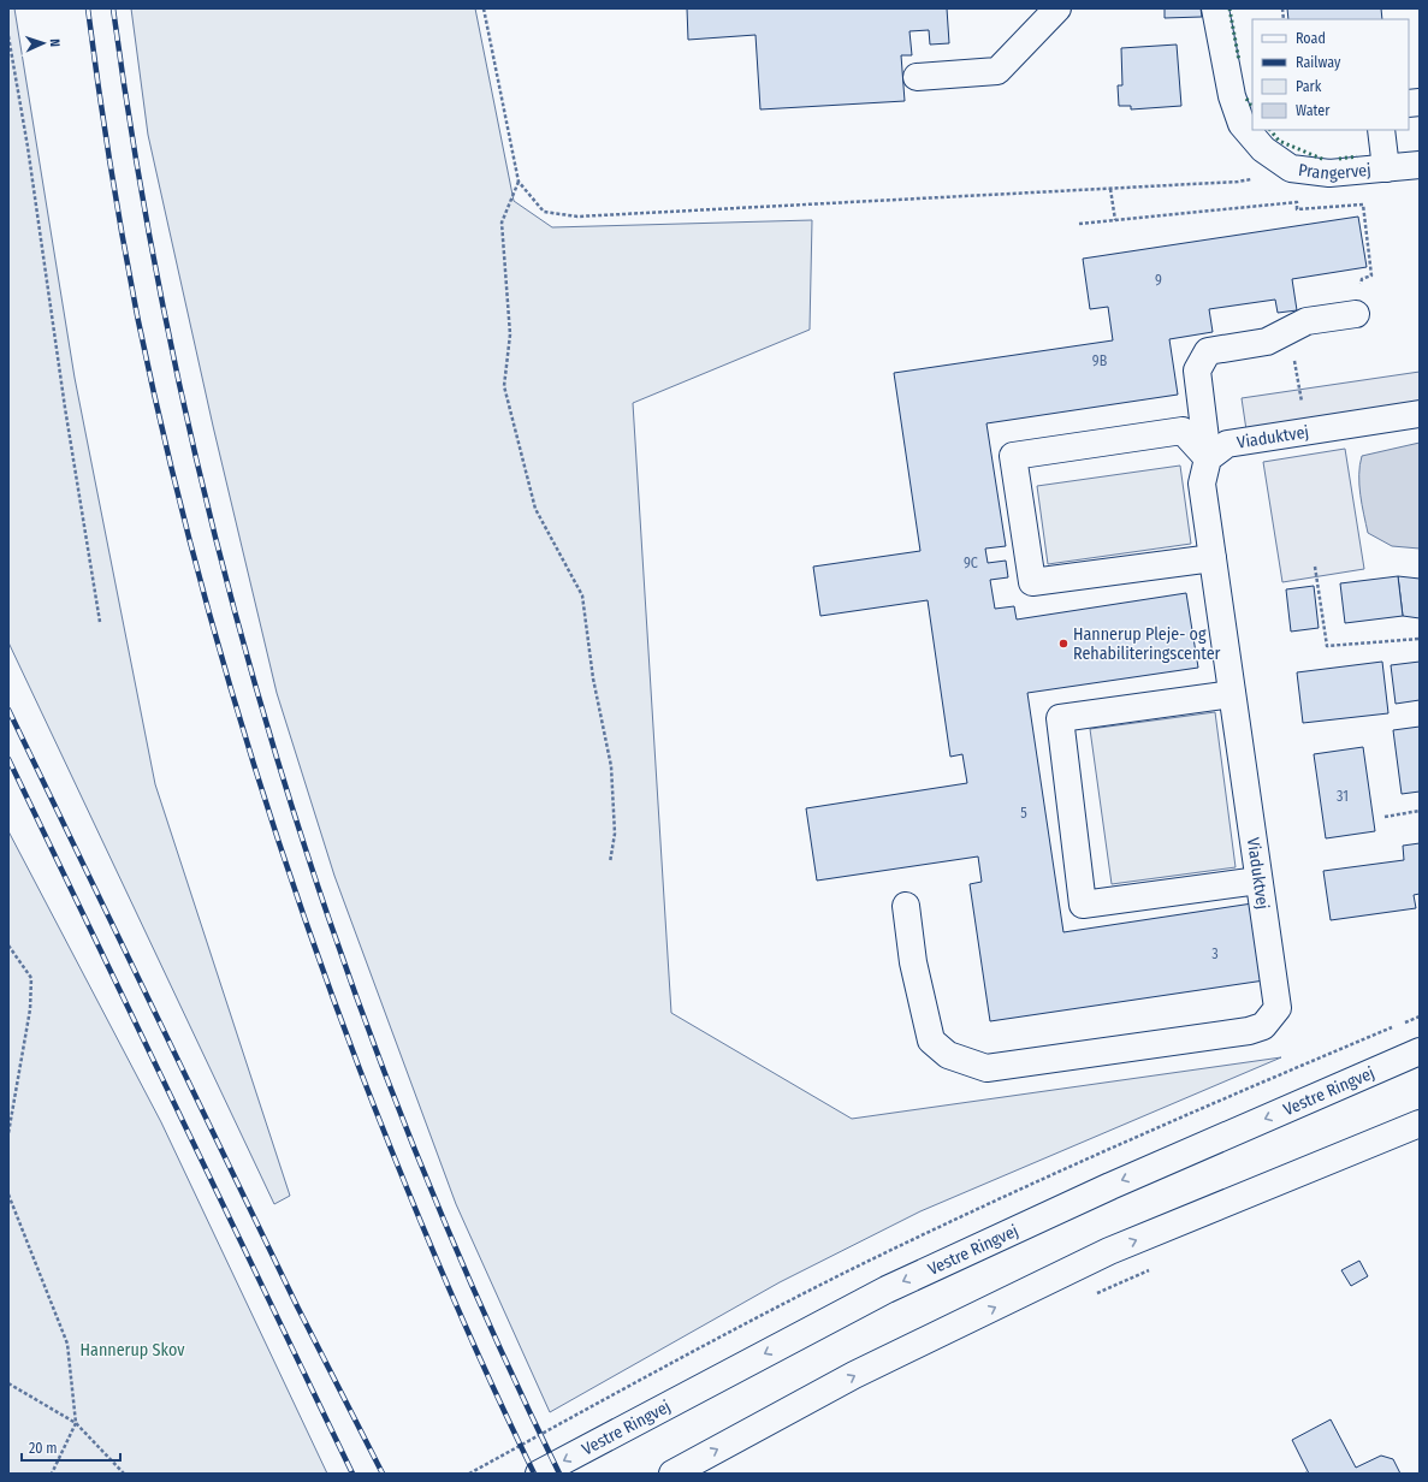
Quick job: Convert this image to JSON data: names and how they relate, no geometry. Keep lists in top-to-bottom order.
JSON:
{
  "streets": {
    "main road": ["Prangervej", "Viaduktvej", "Vestre Ringvej"]
  },
  "parks": ["Hannerup Skov"],
  "places": ["Hannerup Pleje- og Rehabiliteringscenter"],
  "house_numbers": [
    "9",
    "9B",
    "9C",
    "31",
    "5",
    "3"
  ],
  "legend": [
    "Road",
    "Railway",
    "Park",
    "Water"
  ],
  "scale_bar": "20 m",
  "north": "right"
}
